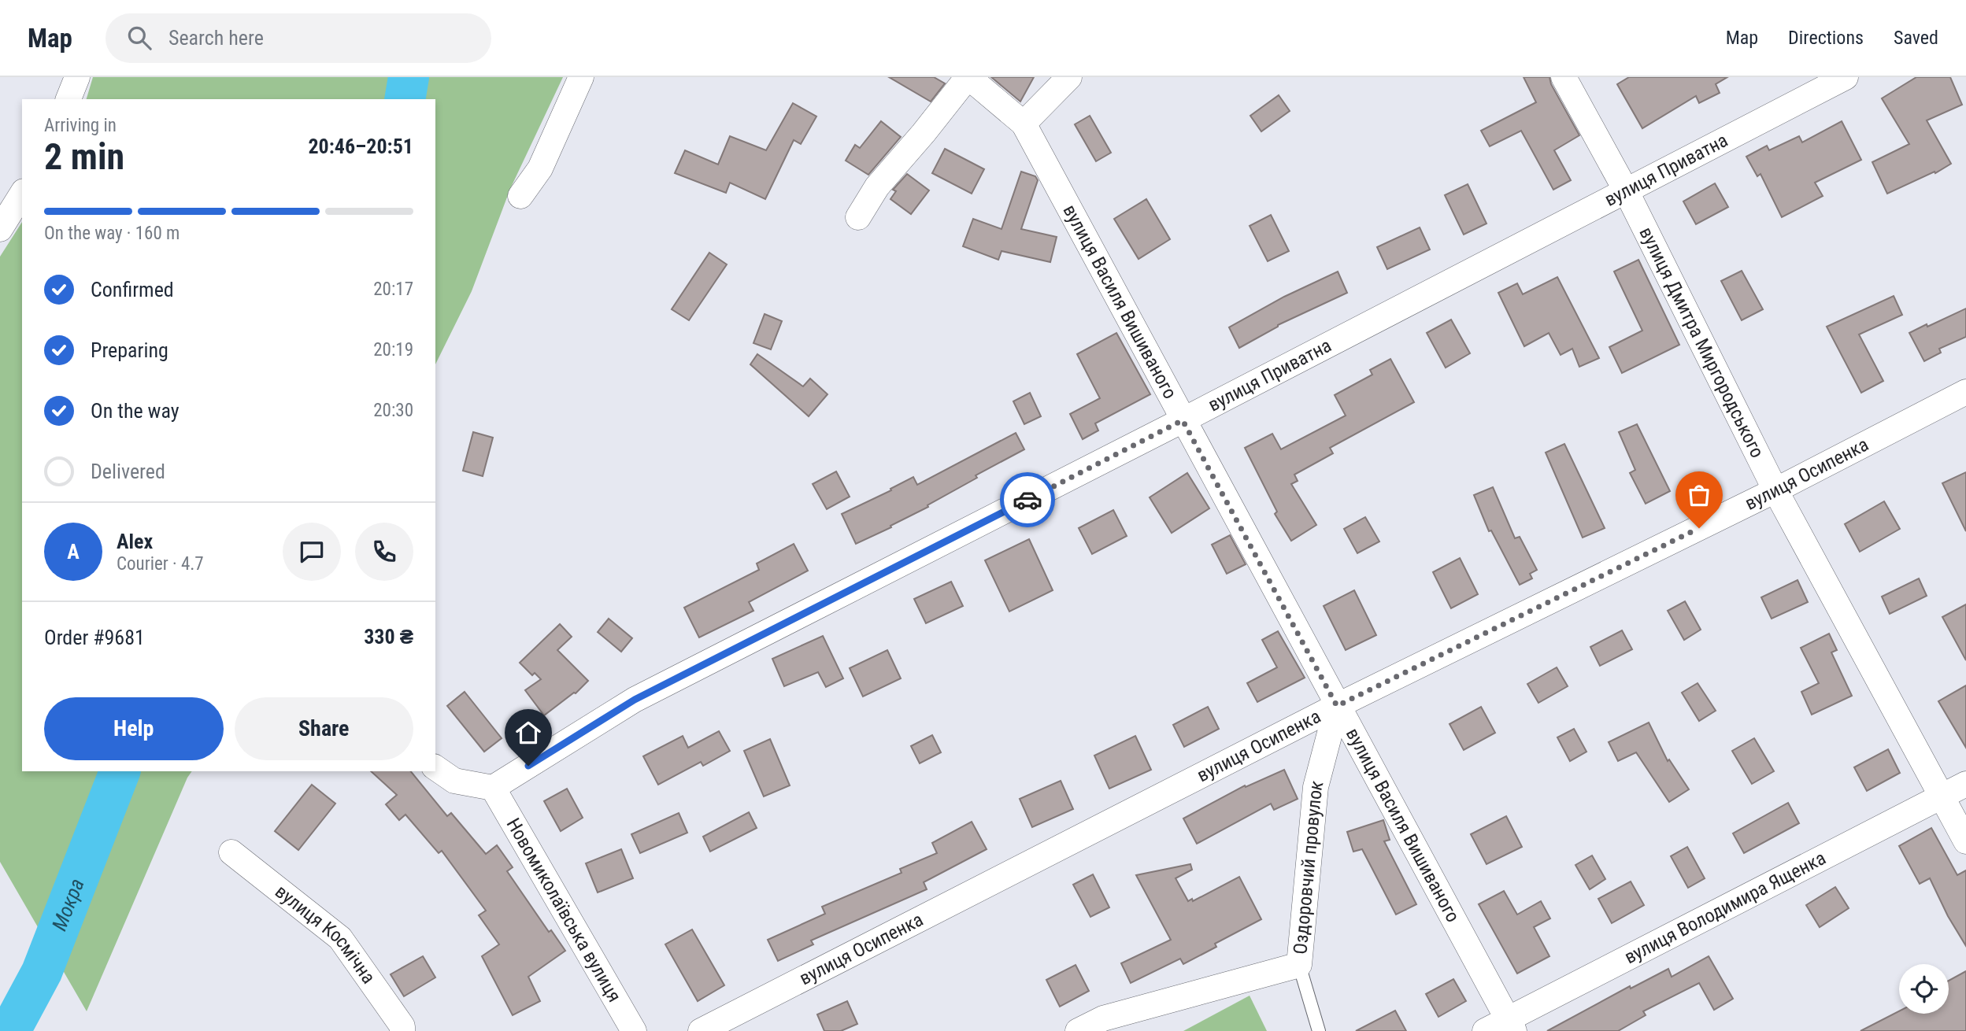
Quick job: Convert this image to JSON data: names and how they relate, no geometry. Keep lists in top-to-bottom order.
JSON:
{
  "streets": {
    "street": [
      "вулиця Приватна",
      "вулиця Василя Вишиваного",
      "вулиця Дмитра Миргородського",
      "вулиця Осипенка",
      "Оздоровчий провулок",
      "вулиця Володимира Ященка",
      "Новомиколаївська вулиця",
      "вулиця Космічна"
    ]
  },
  "crossings": [
    ["вулиця Приватна", "вулиця Василя Вишиваного"],
    ["вулиця Приватна", "вулиця Дмитра Миргородського"],
    ["вулиця Приватна", "Новомиколаївська вулиця"],
    ["вулиця Василя Вишиваного", "вулиця Осипенка"],
    ["вулиця Василя Вишиваного", "Оздоровчий провулок"],
    ["вулиця Василя Вишиваного", "вулиця Володимира Ященка"],
    ["вулиця Дмитра Миргородського", "вулиця Осипенка"],
    ["вулиця Дмитра Миргородського", "вулиця Володимира Ященка"],
    ["вулиця Осипенка", "Оздоровчий провулок"]
  ],
  "water": ["Мокра"],
  "page": {
    "header": "Map",
    "search": "Search here",
    "nav": ["Map", "Directions", "Saved"],
    "heading": ["2 min", "Arriving in", "20:46–20:51"],
    "panel": [
      "Alex",
      "Courier · 4.7",
      "Order #9681",
      "330 ₴"
    ],
    "bar": "On the way · 160 m",
    "list": [
      ["Confirmed", "20:17"],
      ["Preparing", "20:19"],
      ["On the way", "20:30"],
      "Delivered"
    ],
    "round": "A",
    "buttons": ["Help", "Share"]
  }
}
